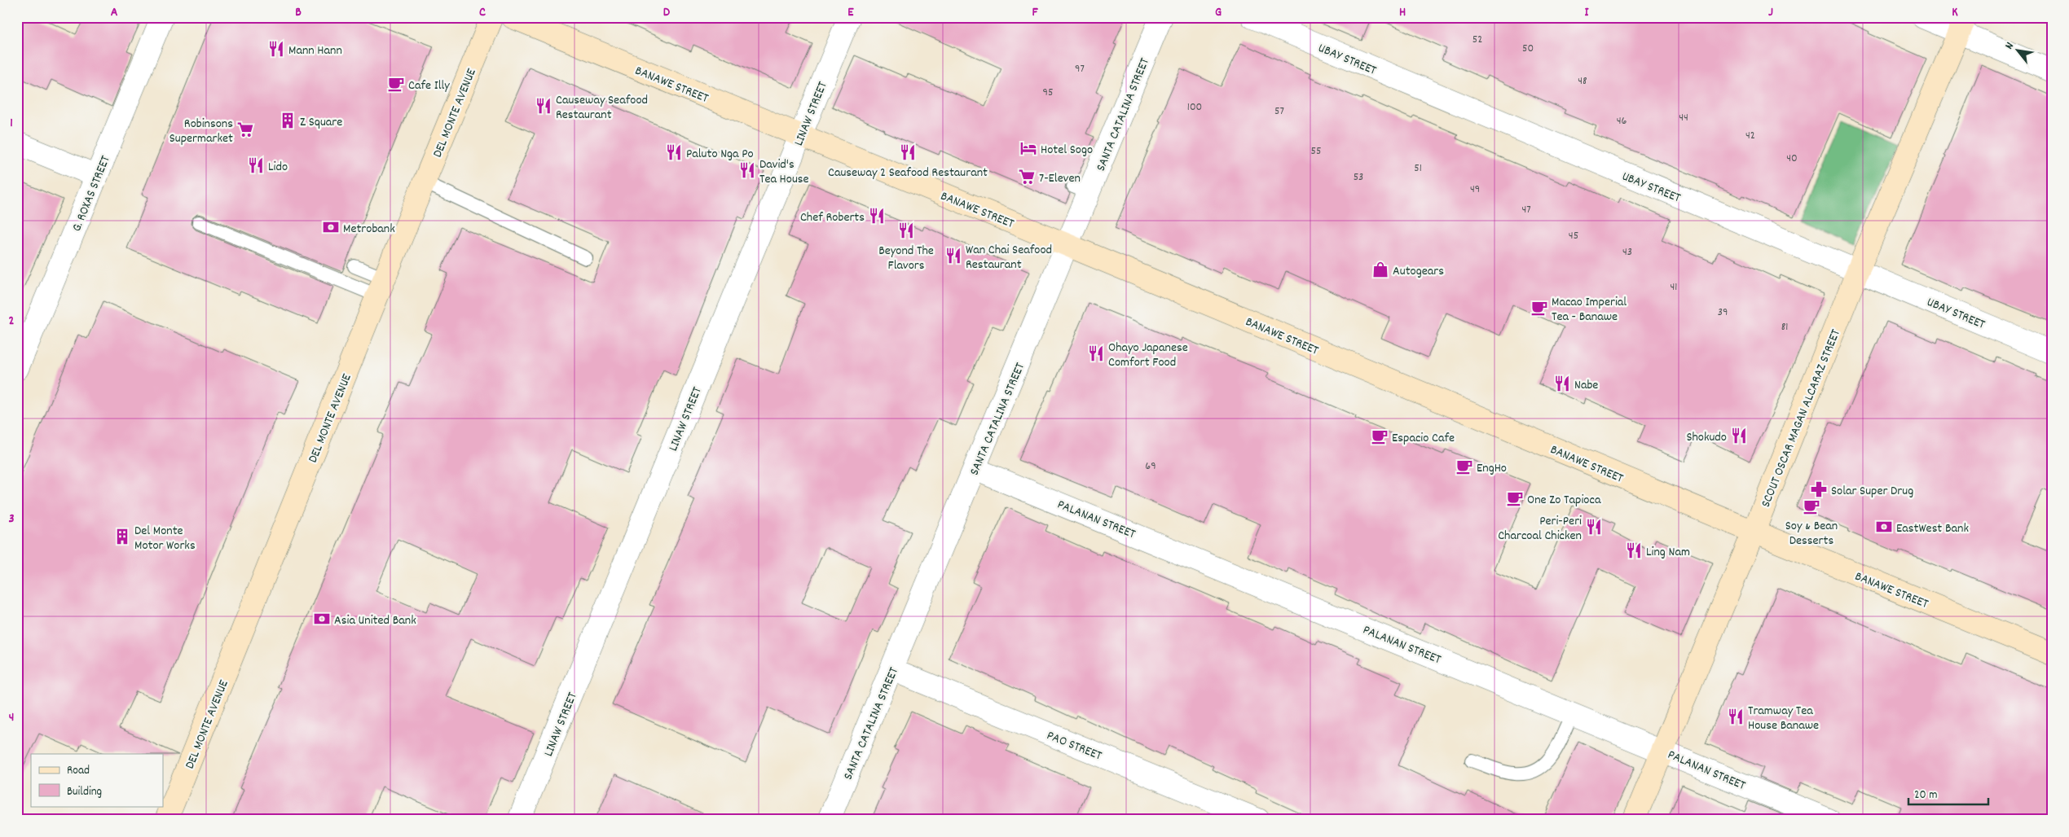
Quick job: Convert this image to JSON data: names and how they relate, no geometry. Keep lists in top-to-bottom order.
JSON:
{
  "streets": {
    "main road": ["BANAWE STREET", "DEL MONTE AVENUE", "SCOUT OSCAR MAGAN ALCARAZ STREET"],
    "street": [
      "UBAY STREET",
      "LINAW STREET",
      "SANTA CATALINA STREET",
      "G. ROXAS STREET",
      "PALANAN STREET",
      "PAO STREET"
    ]
  },
  "crossings": [
    ["UBAY STREET", "SCOUT OSCAR MAGAN ALCARAZ STREET"],
    ["BANAWE STREET", "LINAW STREET"],
    ["BANAWE STREET", "SANTA CATALINA STREET"],
    ["BANAWE STREET", "SCOUT OSCAR MAGAN ALCARAZ STREET"],
    ["SANTA CATALINA STREET", "PALANAN STREET"],
    ["SANTA CATALINA STREET", "PAO STREET"],
    ["SCOUT OSCAR MAGAN ALCARAZ STREET", "PALANAN STREET"]
  ],
  "places": {
    "restaurant": [
      "Mann Hann",
      "Causeway Seafood Restaurant",
      "Paluto Nga Po",
      "Causeway 2 Seafood Restaurant",
      "Lido",
      "David's Tea House",
      "Chef Roberts",
      "Beyond The Flavors",
      "Wan Chai Seafood Restaurant",
      "Ohayo Japanese Comfort Food",
      "Nabe",
      "Shokudo",
      "Peri-Peri Charcoal Chicken",
      "Ling Nam",
      "Tramway Tea House Banawe"
    ],
    "cafe": [
      "Cafe Illy",
      "Macao Imperial Tea - Banawe",
      "Espacio Cafe",
      "EngHo",
      "One Zo Tapioca",
      "Soy & Bean Desserts"
    ],
    "building": ["Z Square", "Del Monte Motor Works"],
    "supermarket": ["Robinsons Supermarket", "7-Eleven"],
    "hotel": ["Hotel Sogo"],
    "bank": ["Metrobank", "EastWest Bank", "Asia United Bank"],
    "shop": ["Autogears"],
    "pharmacy": ["Solar Super Drug"]
  },
  "house_numbers": [
    "52",
    "50",
    "97",
    "48",
    "95",
    "100",
    "57",
    "44",
    "46",
    "42",
    "55",
    "40",
    "51",
    "53",
    "49",
    "47",
    "45",
    "43",
    "41",
    "39",
    "81",
    "69"
  ],
  "legend": ["Road", "Building"],
  "scale_bar": "20 m",
  "north": "top left",
  "grid": {
    "columns": [
      "A",
      "B",
      "C",
      "D",
      "E",
      "F",
      "G",
      "H",
      "I",
      "J",
      "K"
    ],
    "rows": [
      "1",
      "2",
      "3",
      "4"
    ]
  }
}
